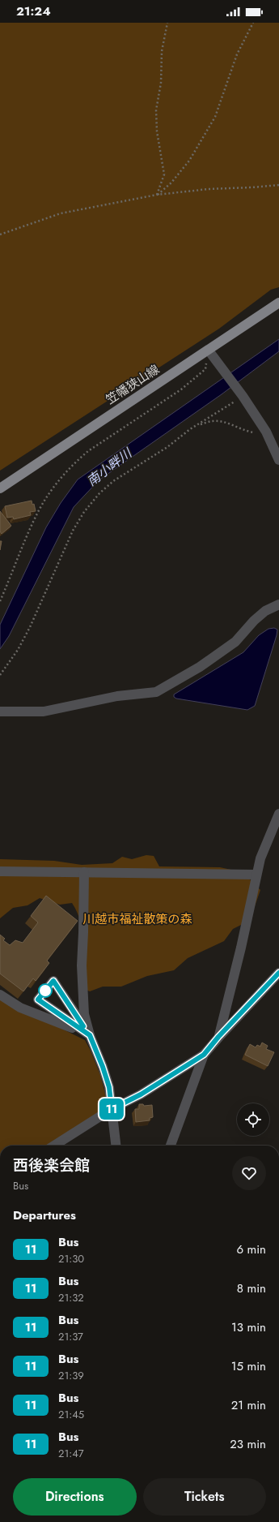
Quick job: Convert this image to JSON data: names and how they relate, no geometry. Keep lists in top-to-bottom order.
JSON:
{
  "streets": {
    "main road": ["笠幡狭山線"]
  },
  "water": ["南小畔川"],
  "parks": ["川越市福祉散策の森"],
  "lines": ["bus line 11"],
  "page": {
    "status": "21:24",
    "on_map": "11",
    "heading": [
      ["西後楽会館", "Bus"],
      "Departures"
    ],
    "list": [
      {
        "mark": "11",
        "name": "Bus",
        "note": "21:30",
        "value": "6 min"
      },
      {
        "mark": "11",
        "name": "Bus",
        "note": "21:32",
        "value": "8 min"
      },
      {
        "mark": "11",
        "name": "Bus",
        "note": "21:37",
        "value": "13 min"
      },
      {
        "mark": "11",
        "name": "Bus",
        "note": "21:39",
        "value": "15 min"
      },
      {
        "mark": "11",
        "name": "Bus",
        "note": "21:45",
        "value": "21 min"
      },
      {
        "mark": "11",
        "name": "Bus",
        "note": "21:47",
        "value": "23 min"
      }
    ],
    "buttons": ["Directions", "Tickets"]
  }
}
